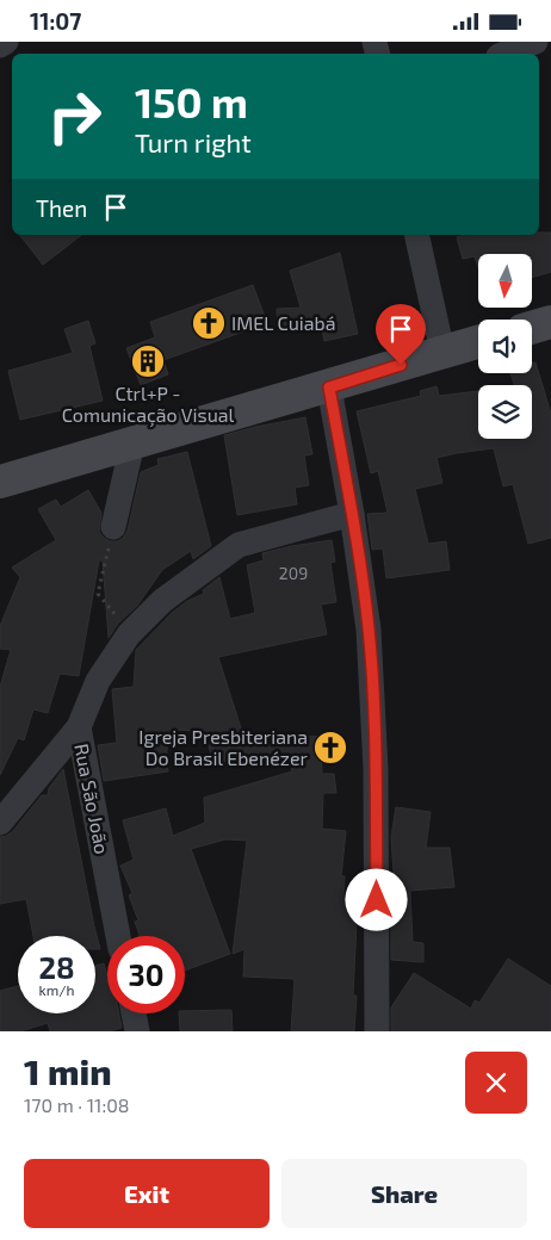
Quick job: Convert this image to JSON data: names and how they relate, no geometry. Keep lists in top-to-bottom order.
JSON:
{
  "streets": {
    "street": ["Rua São João"]
  },
  "places": {
    "church": ["IMEL Cuiabá", "Igreja Presbiteriana Do Brasil Ebenézer"],
    "building": ["Ctrl+P - Comunicação Visual"]
  },
  "house_numbers": ["209"],
  "north": "bottom",
  "page": {
    "status": "11:07",
    "turn": ["150 m", "Turn right"],
    "then": "Then",
    "speed": "28 km/h",
    "limit": "30",
    "heading": ["1 min", "170 m · 11:08"],
    "buttons": ["Exit", "Share"]
  }
}
